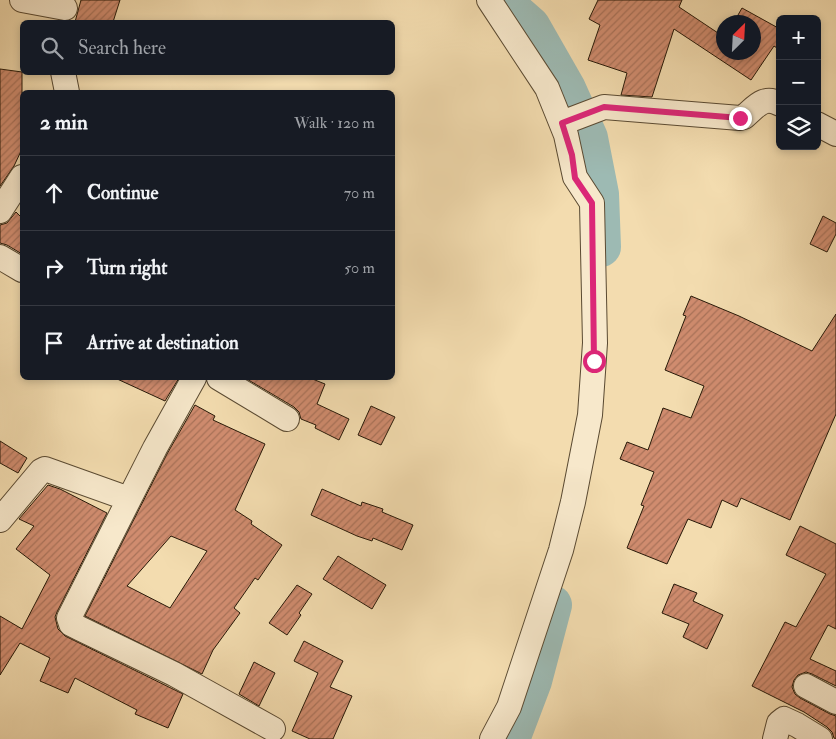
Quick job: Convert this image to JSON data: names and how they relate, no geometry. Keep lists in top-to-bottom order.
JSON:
{
  "north": "top right",
  "page": {
    "map_buttons": ["+", "−"],
    "search": "Search here",
    "heading": ["2 min", "Walk · 120 m"],
    "list": [
      ["Continue", "70 m"],
      ["Turn right", "50 m"],
      "Arrive at destination"
    ]
  }
}
